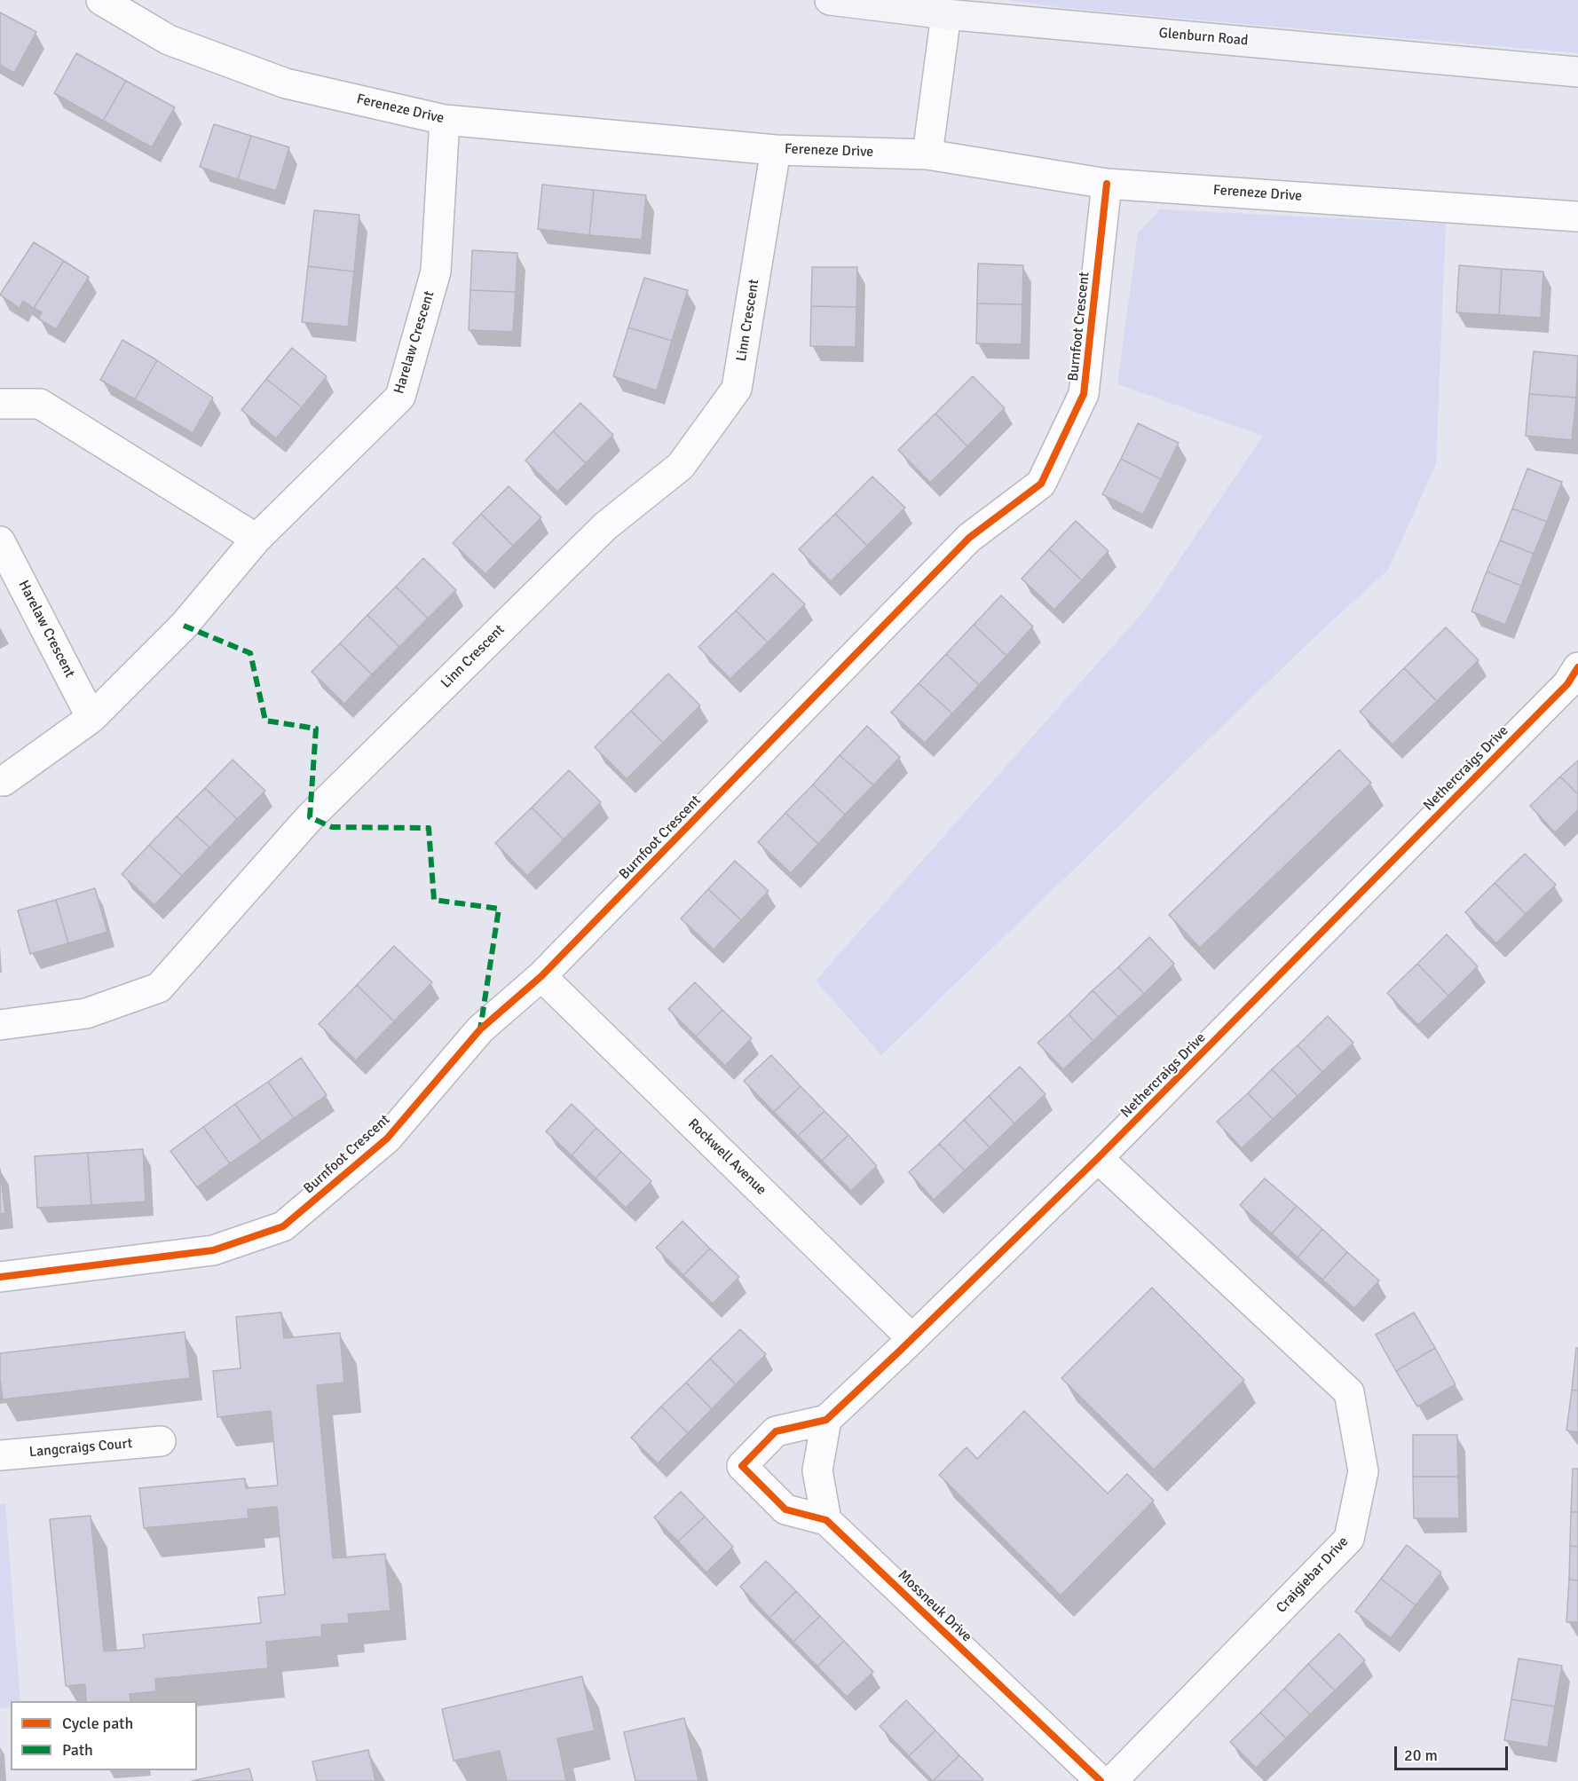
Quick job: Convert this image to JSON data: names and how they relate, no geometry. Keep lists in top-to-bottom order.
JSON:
{
  "streets": {
    "street": [
      "Glenburn Road",
      "Fereneze Drive",
      "Linn Crescent",
      "Burnfoot Crescent",
      "Harelaw Crescent",
      "Nethercraigs Drive",
      "Rockwell Avenue",
      "Langcraigs Court",
      "Craigiebar Drive",
      "Mossneuk Drive"
    ]
  },
  "crossings": [
    ["Fereneze Drive", "Linn Crescent"],
    ["Fereneze Drive", "Burnfoot Crescent"],
    ["Fereneze Drive", "Harelaw Crescent"],
    ["Burnfoot Crescent", "Rockwell Avenue"],
    ["Nethercraigs Drive", "Rockwell Avenue"],
    ["Nethercraigs Drive", "Craigiebar Drive"],
    ["Nethercraigs Drive", "Mossneuk Drive"]
  ],
  "legend": ["Cycle path", "Path"],
  "scale_bar": "20 m"
}
